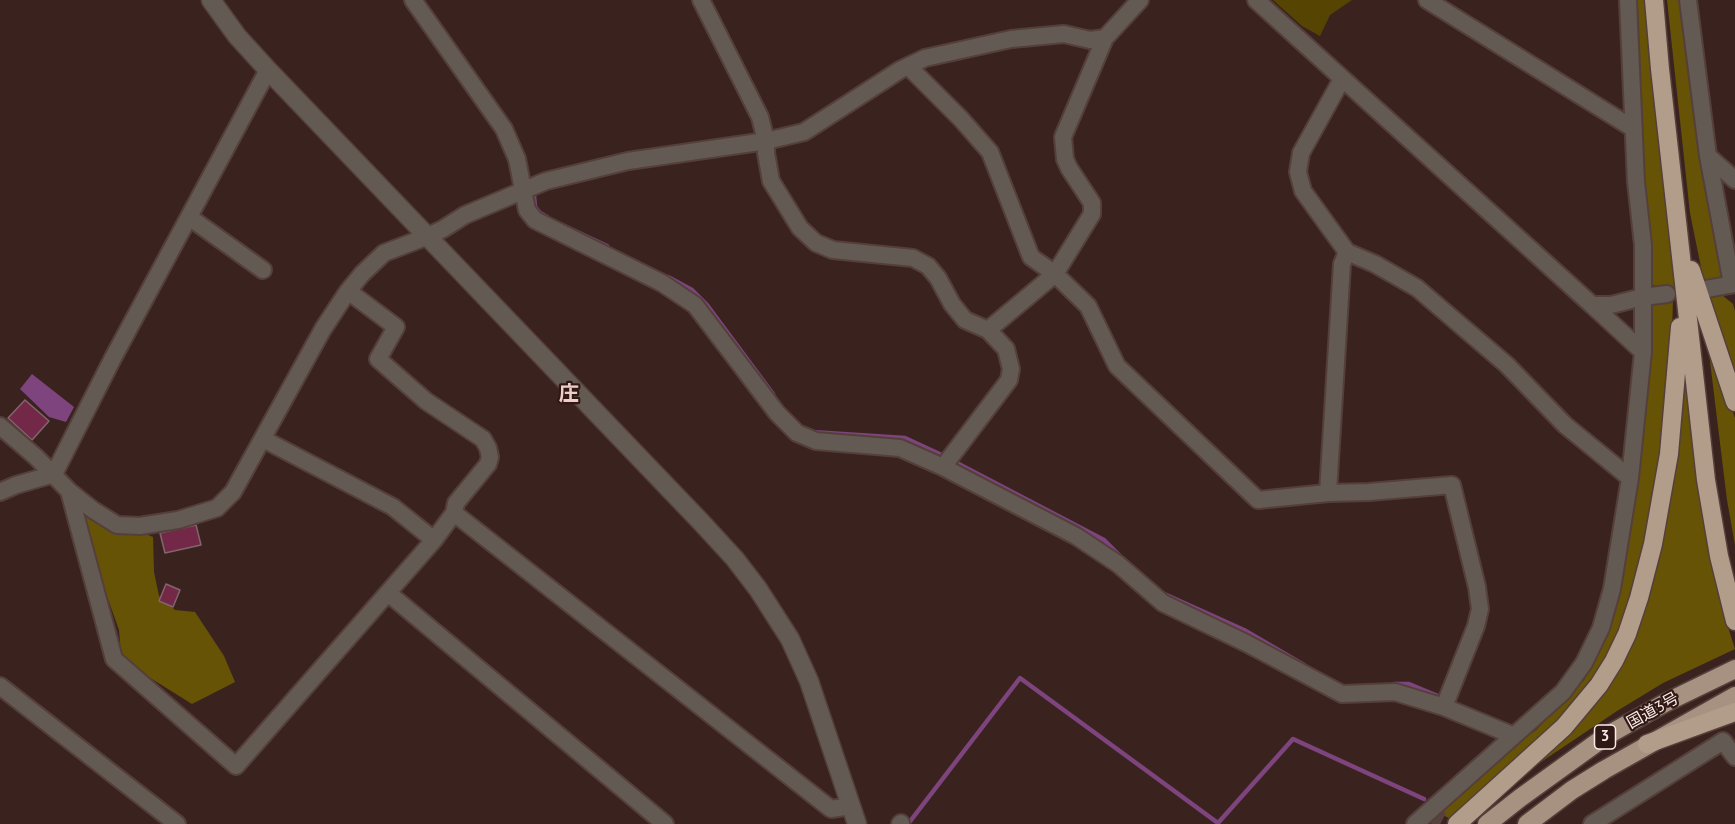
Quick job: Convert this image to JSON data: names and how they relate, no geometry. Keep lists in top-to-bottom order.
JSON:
{
  "streets": {
    "highway": ["国道3号", "3"]
  },
  "crossings": [
    ["国道3号", "3"]
  ],
  "districts": ["庄"]
}
